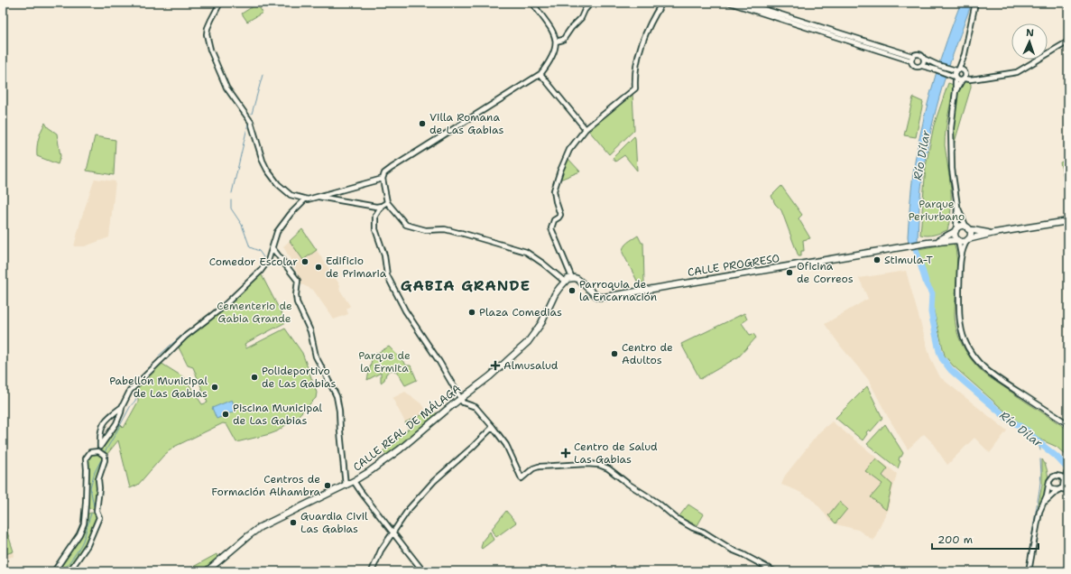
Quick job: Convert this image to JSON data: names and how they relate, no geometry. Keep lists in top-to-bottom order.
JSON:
{
  "streets": {
    "main road": ["CALLE PROGRESO", "CALLE REAL DE MÁLAGA"]
  },
  "crossings": [
    ["CALLE PROGRESO", "CALLE REAL DE MÁLAGA"]
  ],
  "districts": ["GABIA GRANDE"],
  "water": ["Río Dílar"],
  "parks": ["Parque Periurbano", "Cementerio de Gabia Grande", "Parque de la Ermita"],
  "places": {
    "other": [
      "Villa Romana de Las Gabias",
      "Stimula-T",
      "Comedor Escolar",
      "Edificio de Primaria",
      "Oficina de Correos",
      "Parroquia de la Encarnación",
      "Plaza Comedias",
      "Centro de Adultos",
      "Polideportivo de Las Gabias",
      "Pabellón Municipal de Las Gabias",
      "Piscina Municipal de Las Gabias",
      "Centros de Formación Alhambra",
      "Guardia Civil Las Gabias"
    ],
    "health": ["Almusalud", "Centro de Salud Las Gabias"]
  },
  "scale_bar": "200 m",
  "north": "top"
}
